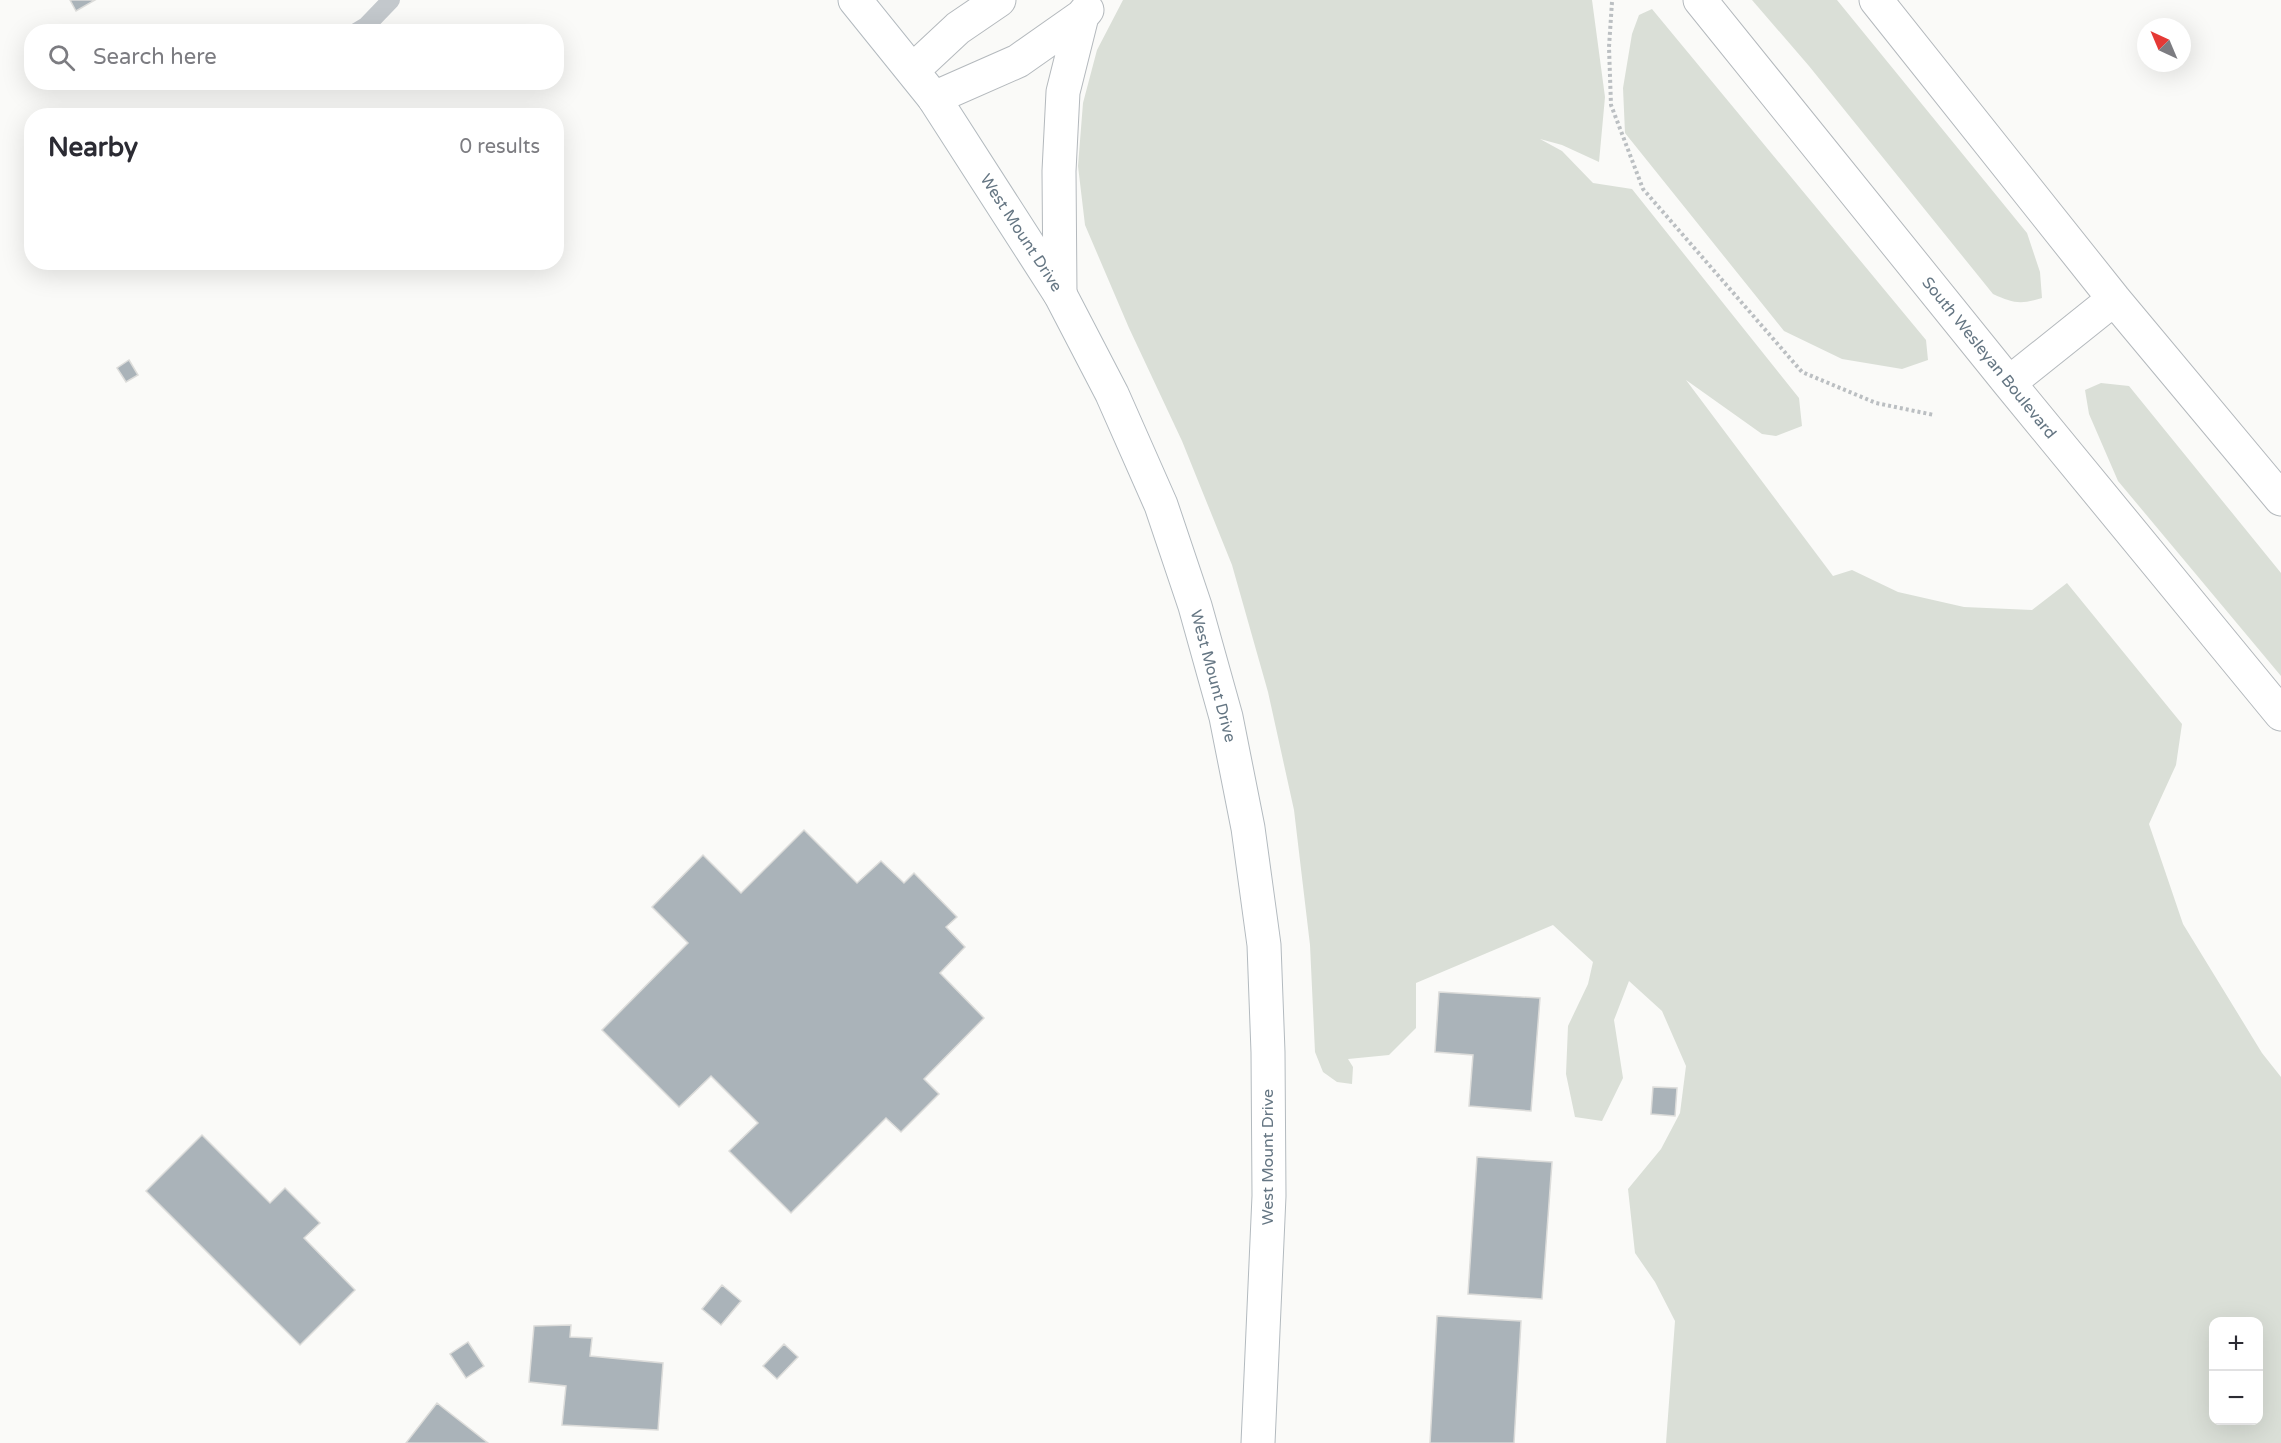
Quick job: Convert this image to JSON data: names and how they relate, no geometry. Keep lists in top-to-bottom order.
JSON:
{
  "streets": {
    "main road": ["West Mount Drive", "South Wesleyan Boulevard"]
  },
  "north": "top left",
  "page": {
    "search": "Search here",
    "heading": ["Nearby", "0 results"],
    "map_buttons": ["+", "−"]
  }
}
